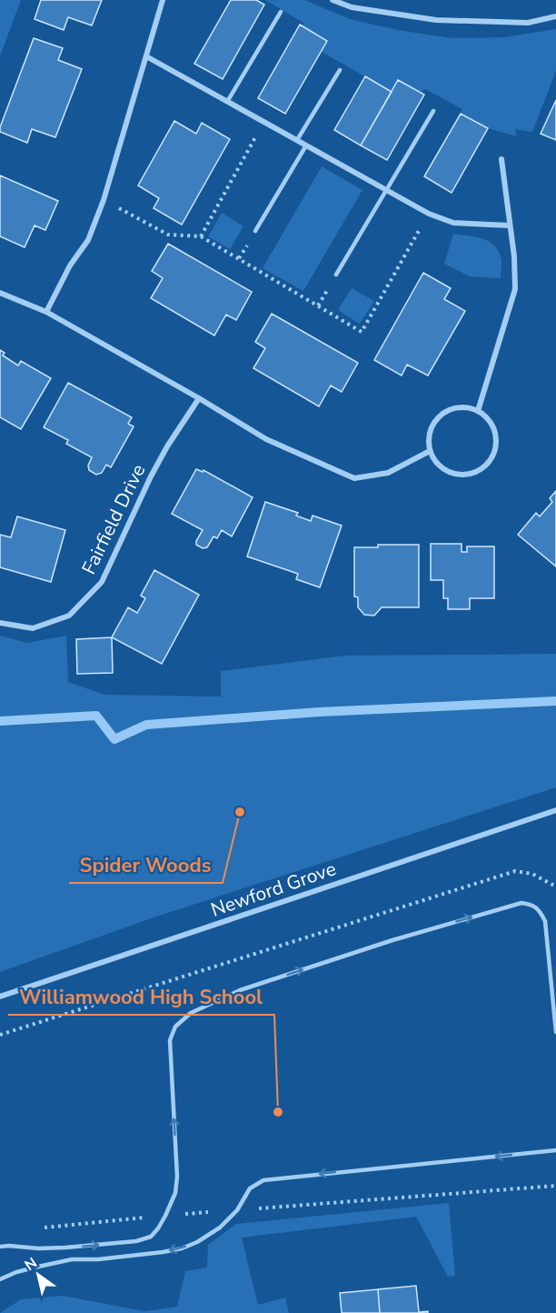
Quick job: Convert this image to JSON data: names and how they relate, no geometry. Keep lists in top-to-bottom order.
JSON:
{
  "streets": {
    "street": ["Fairfield Drive", "Newford Grove"]
  },
  "places": ["Spider Woods", "Williamwood High School"],
  "north": "top left"
}
